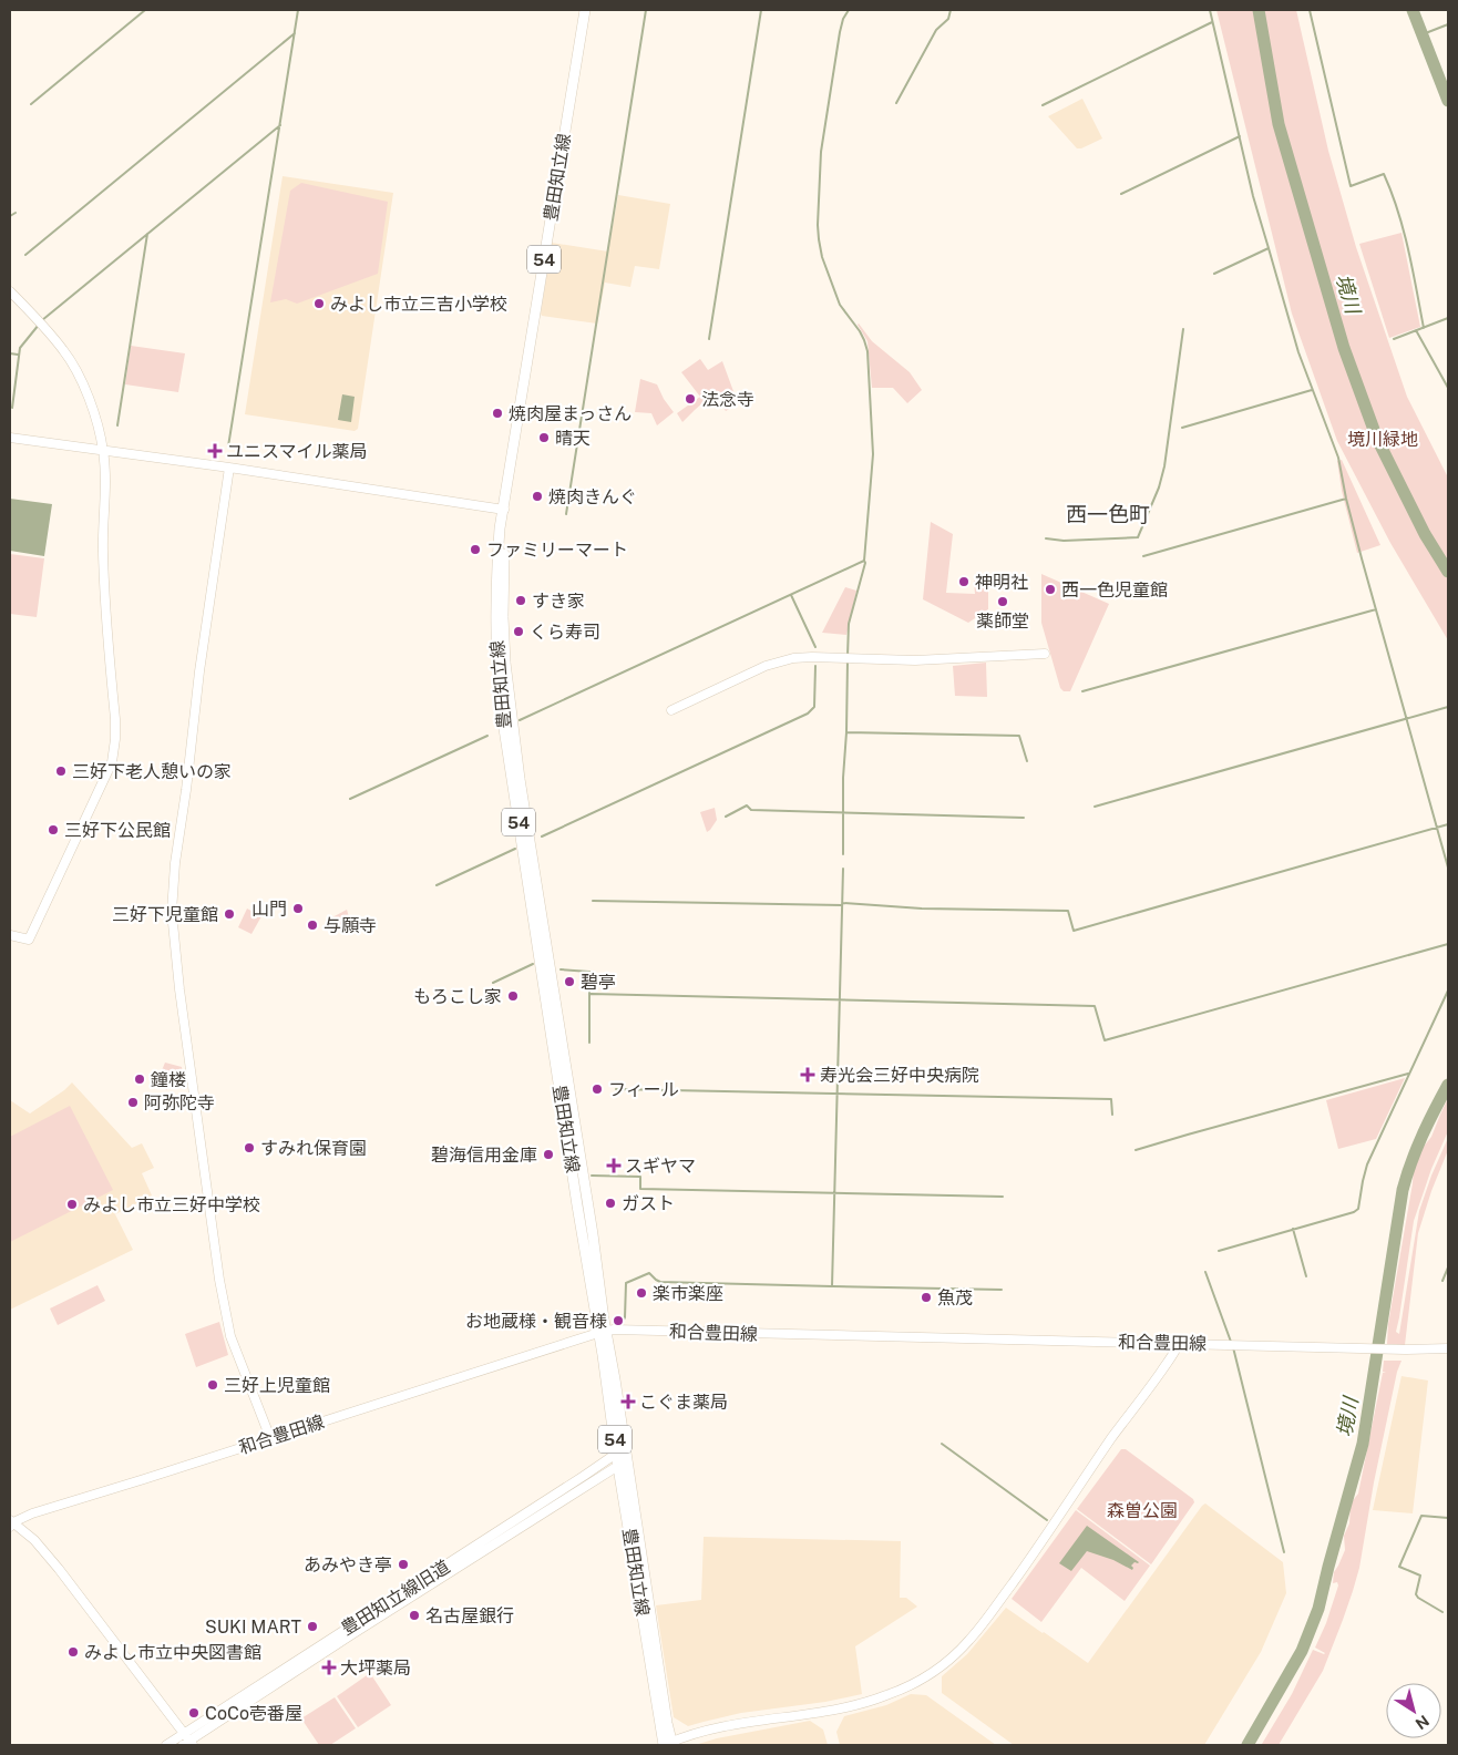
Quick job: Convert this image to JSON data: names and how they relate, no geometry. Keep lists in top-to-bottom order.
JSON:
{
  "streets": {
    "main road": ["豊田知立線", "54"],
    "street": ["和合豊田線", "豊田知立線旧道"]
  },
  "crossings": [
    ["豊田知立線", "和合豊田線"],
    ["豊田知立線", "豊田知立線旧道"]
  ],
  "districts": ["西一色町"],
  "water": ["境川"],
  "parks": ["境川緑地", "森曽公園"],
  "places": {
    "other": [
      "みよし市立三吉小学校",
      "法念寺",
      "焼肉屋まっさん",
      "晴天",
      "焼肉きんぐ",
      "ファミリーマート",
      "神明社",
      "西一色児童館",
      "すき家",
      "薬師堂",
      "くら寿司",
      "三好下老人憩いの家",
      "三好下公民館",
      "山門",
      "三好下児童館",
      "与願寺",
      "碧亭",
      "もろこし家",
      "鐘楼",
      "フィール",
      "阿弥陀寺",
      "すみれ保育園",
      "碧海信用金庫",
      "ガスト",
      "みよし市立三好中学校",
      "楽市楽座",
      "魚茂",
      "お地蔵様・観音様",
      "三好上児童館",
      "あみやき亭",
      "名古屋銀行",
      "SUKI MART",
      "みよし市立中央図書館",
      "CoCo壱番屋"
    ],
    "health": [
      "ユニスマイル薬局",
      "寿光会三好中央病院",
      "スギヤマ",
      "こぐま薬局",
      "大坪薬局"
    ]
  },
  "north": "bottom right"
}
